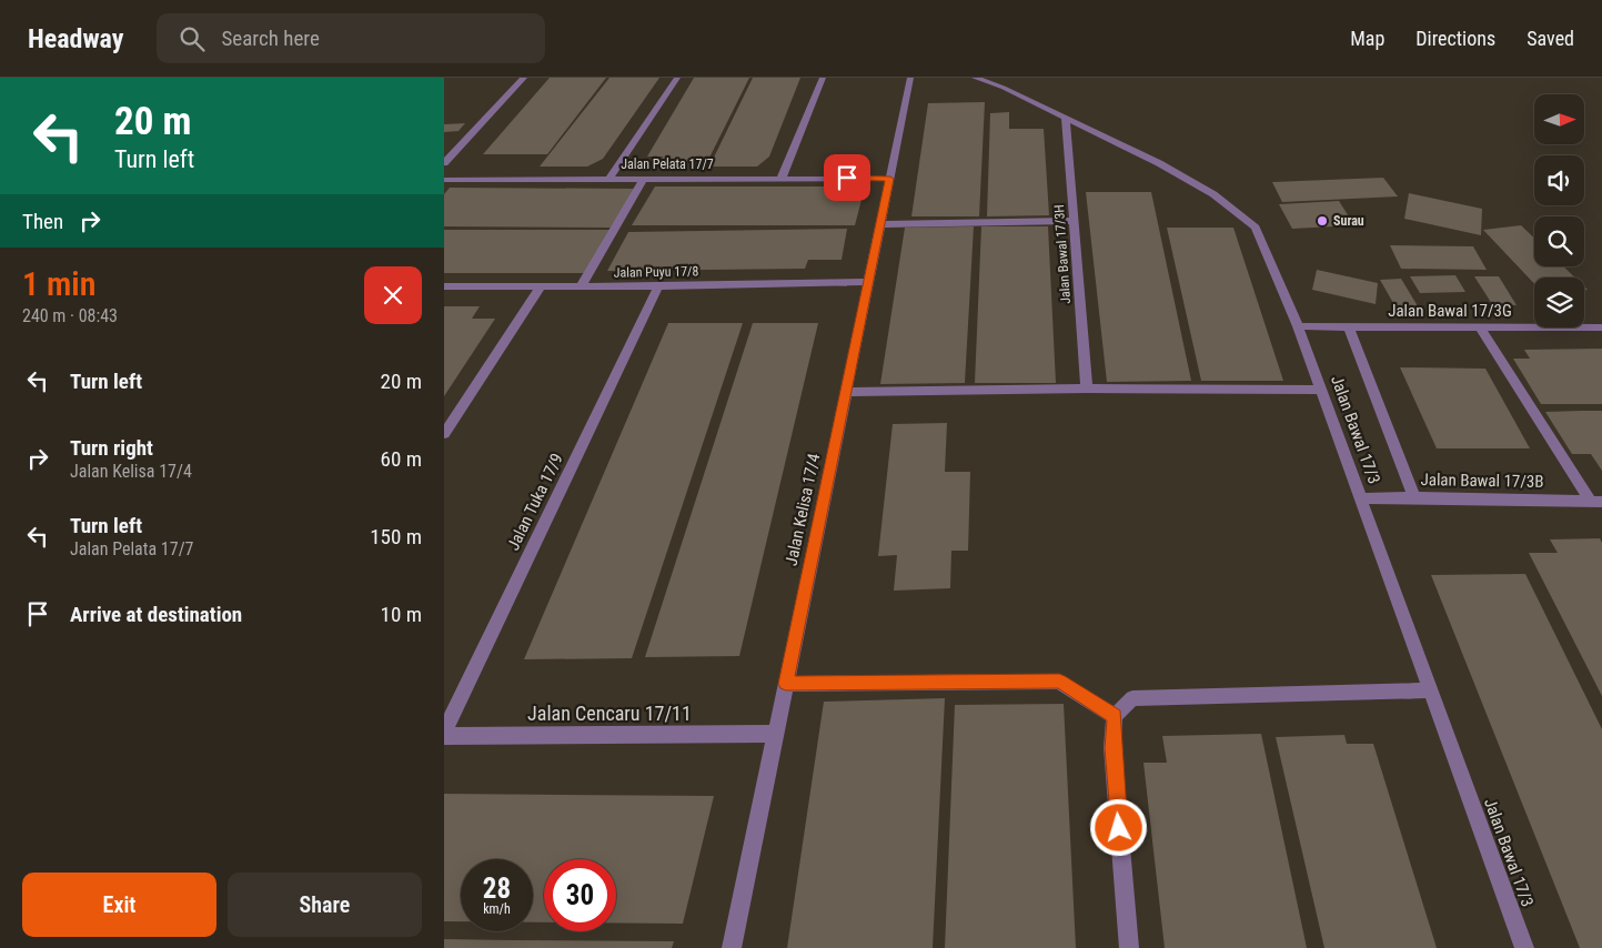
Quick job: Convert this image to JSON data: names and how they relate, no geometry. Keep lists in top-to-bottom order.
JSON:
{
  "streets": {
    "street": [
      "Jalan Pelata 17/7",
      "Jalan Bawal 17/3H",
      "Jalan Puyu 17/8",
      "Jalan Bawal 17/3G",
      "Jalan Bawal 17/3",
      "Jalan Bawal 17/3B",
      "Jalan Tuka 17/9",
      "Jalan Kelisa 17/4",
      "Jalan Cencaru 17/11"
    ]
  },
  "crossings": [
    ["Jalan Pelata 17/7", "Jalan Kelisa 17/4"],
    ["Jalan Bawal 17/3H", "Jalan Bawal 17/3"],
    ["Jalan Puyu 17/8", "Jalan Tuka 17/9"],
    ["Jalan Puyu 17/8", "Jalan Kelisa 17/4"],
    ["Jalan Bawal 17/3G", "Jalan Bawal 17/3"],
    ["Jalan Bawal 17/3", "Jalan Bawal 17/3B"],
    ["Jalan Tuka 17/9", "Jalan Cencaru 17/11"],
    ["Jalan Kelisa 17/4", "Jalan Cencaru 17/11"]
  ],
  "places": ["Surau"],
  "north": "right",
  "page": {
    "header": "Headway",
    "search": "Search here",
    "nav": ["Map", "Directions", "Saved"],
    "turn": ["20 m", "Turn left"],
    "then": "Then",
    "heading": ["1 min", "240 m · 08:43"],
    "list": [
      {
        "name": "Turn left",
        "value": "20 m"
      },
      {
        "name": "Turn right",
        "note": "Jalan Kelisa 17/4",
        "value": "60 m"
      },
      {
        "name": "Turn left",
        "note": "Jalan Pelata 17/7",
        "value": "150 m"
      },
      {
        "name": "Arrive at destination",
        "value": "10 m"
      }
    ],
    "speed": "28 km/h",
    "limit": "30",
    "buttons": ["Exit", "Share"]
  }
}
